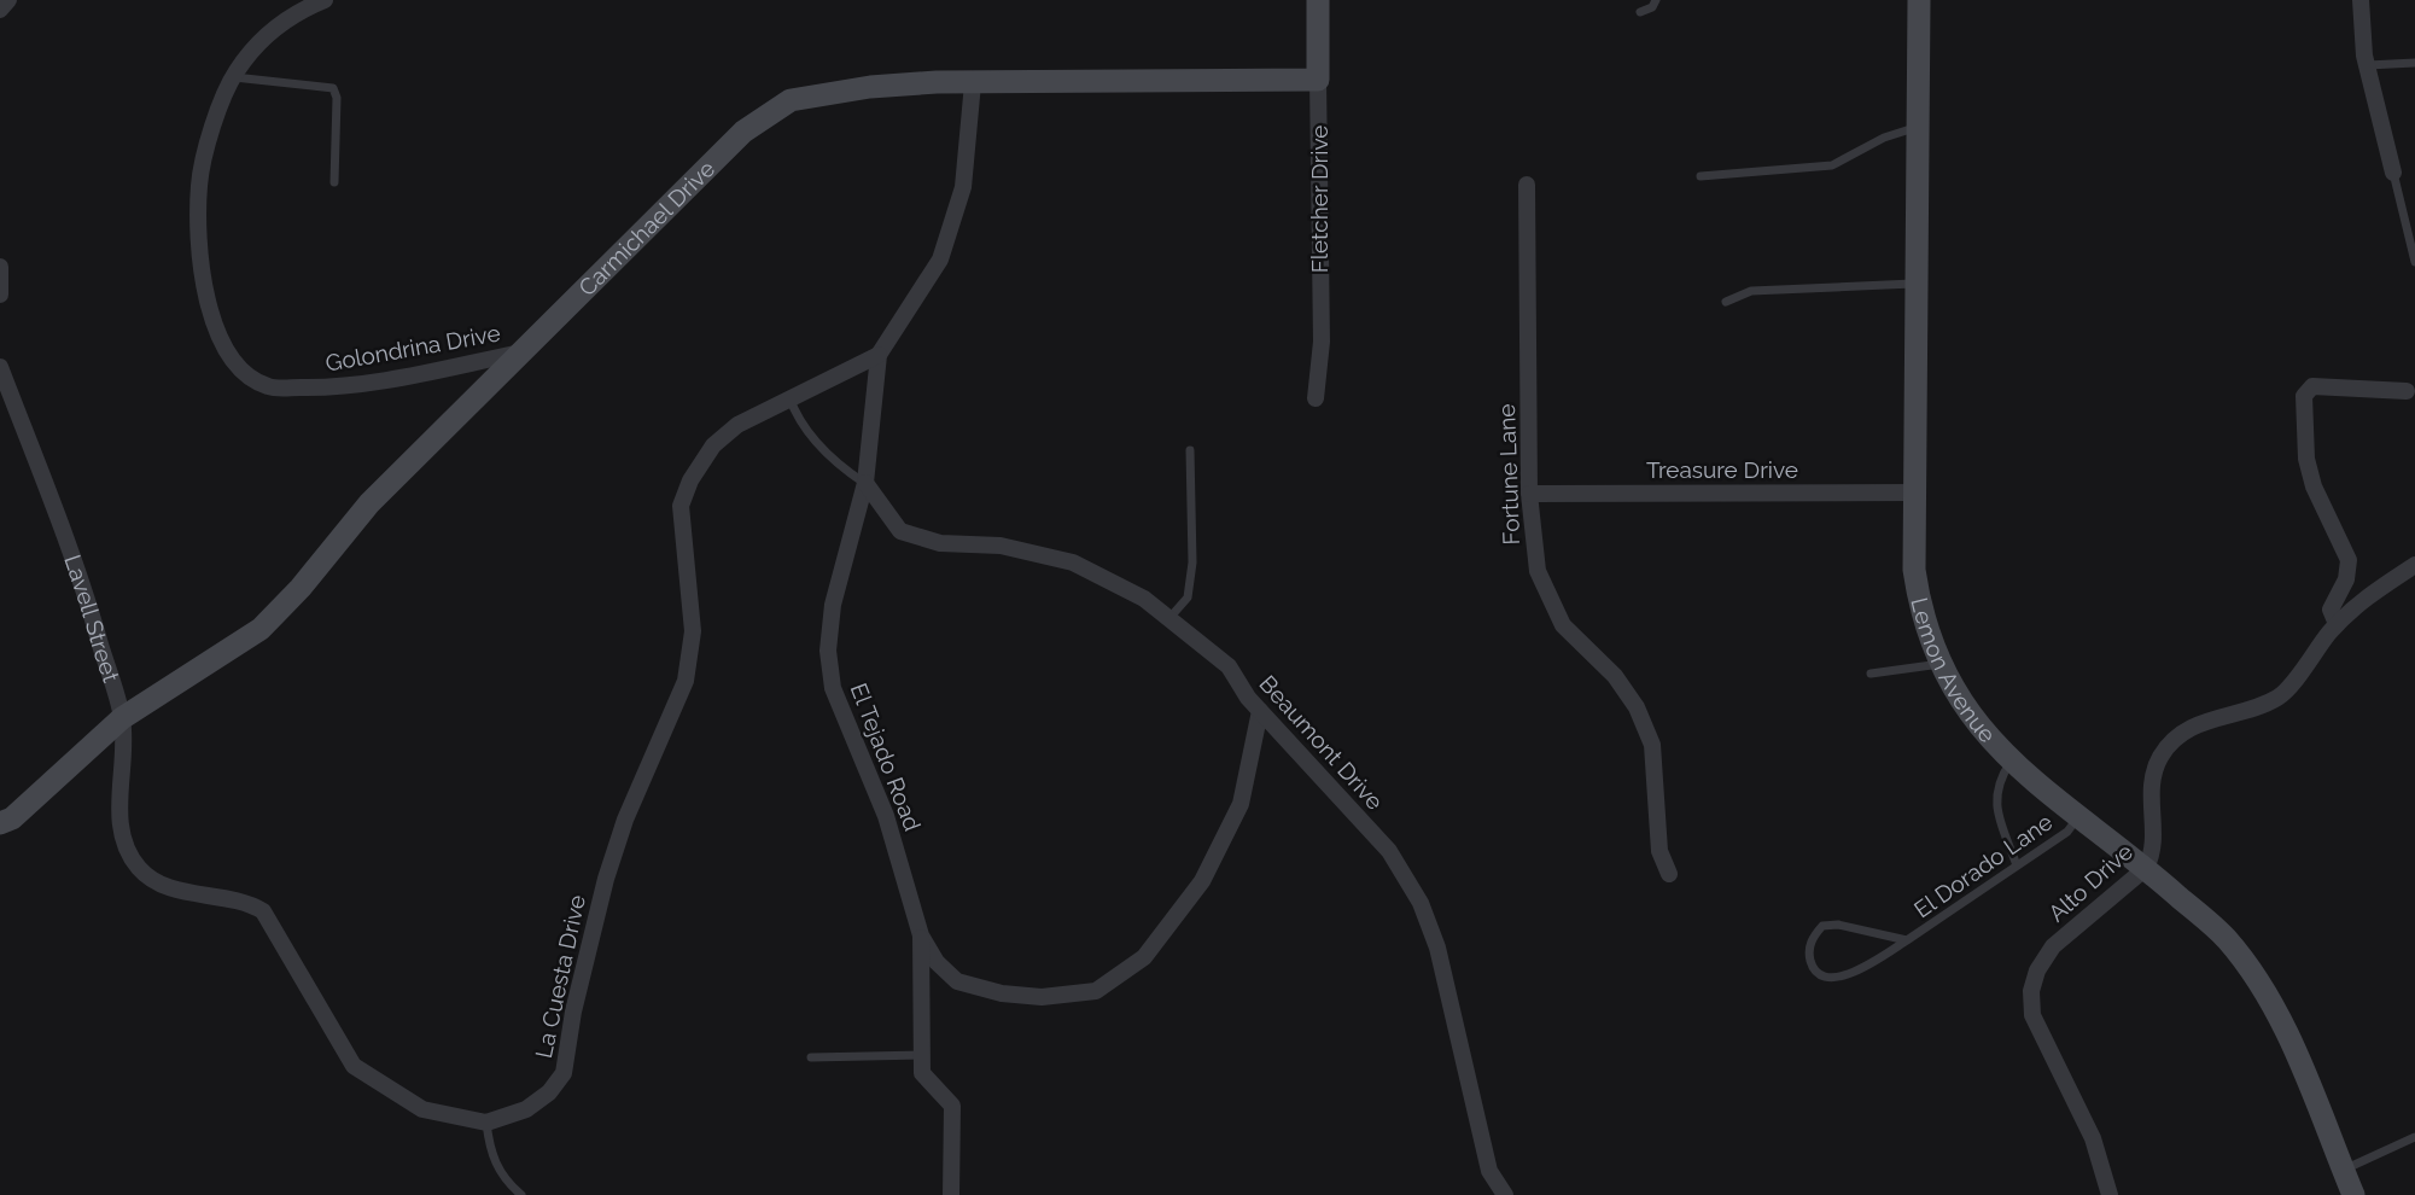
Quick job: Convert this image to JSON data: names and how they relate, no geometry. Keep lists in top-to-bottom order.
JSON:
{
  "streets": {
    "street": [
      "Fletcher Drive",
      "Carmichael Drive",
      "Golondrina Drive",
      "Treasure Drive",
      "Fortune Lane",
      "Lavell Street",
      "Lemon Avenue",
      "Beaumont Drive",
      "El Tejado Road",
      "Alto Drive",
      "La Cuesta Drive"
    ],
    "lane": ["El Dorado Lane"]
  },
  "crossings": [
    ["Fletcher Drive", "Carmichael Drive"],
    ["Carmichael Drive", "Golondrina Drive"],
    ["Carmichael Drive", "Lavell Street"],
    ["Carmichael Drive", "El Tejado Road"],
    ["Treasure Drive", "Fortune Lane"],
    ["Treasure Drive", "Lemon Avenue"],
    ["Lemon Avenue", "El Dorado Lane"],
    ["Lemon Avenue", "Alto Drive"],
    ["Beaumont Drive", "El Tejado Road"],
    ["El Tejado Road", "La Cuesta Drive"]
  ]
}
